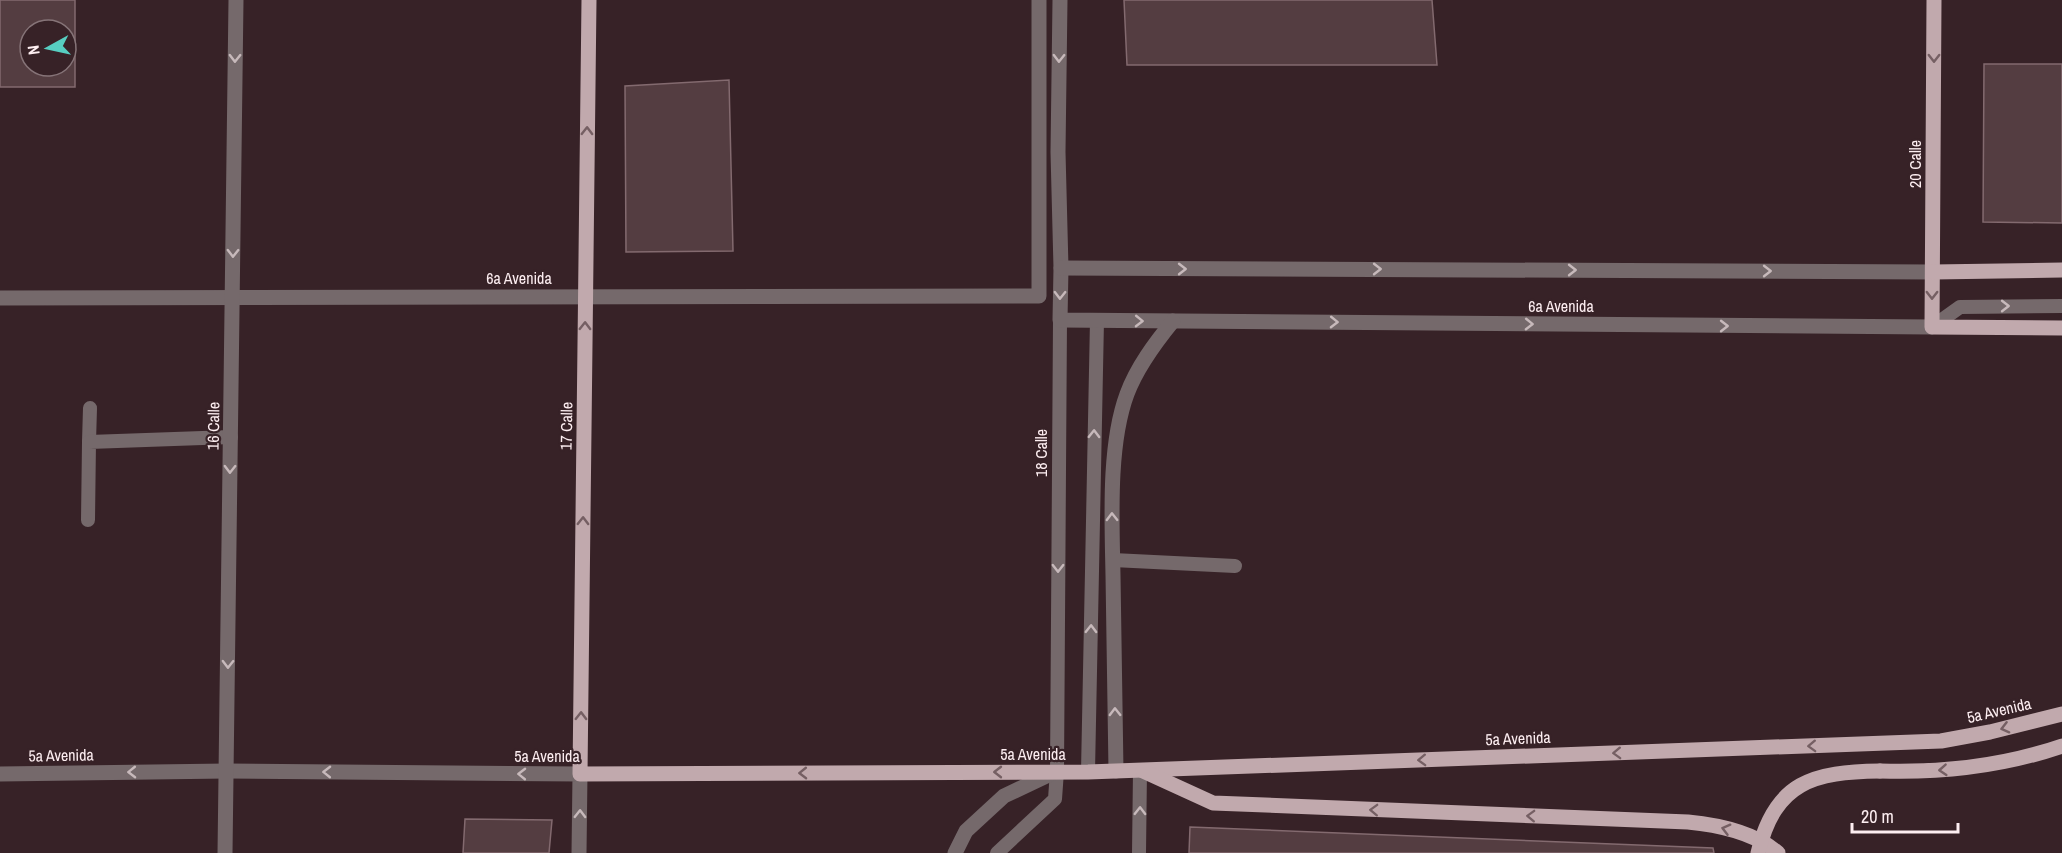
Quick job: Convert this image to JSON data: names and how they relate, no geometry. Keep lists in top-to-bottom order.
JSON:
{
  "streets": {
    "main road": [
      "20 Calle",
      "6a Avenida",
      "17 Calle",
      "5a Avenida"
    ],
    "street": ["16 Calle", "18 Calle"]
  },
  "crossings": [
    ["20 Calle", "6a Avenida"],
    ["6a Avenida", "16 Calle"],
    ["6a Avenida", "17 Calle"],
    ["6a Avenida", "18 Calle"],
    ["16 Calle", "5a Avenida"],
    ["17 Calle", "5a Avenida"],
    ["18 Calle", "5a Avenida"]
  ],
  "one_way": [
    "20 Calle",
    "16 Calle",
    "17 Calle",
    "5a Avenida"
  ],
  "scale_bar": "20 m",
  "north": "left"
}
